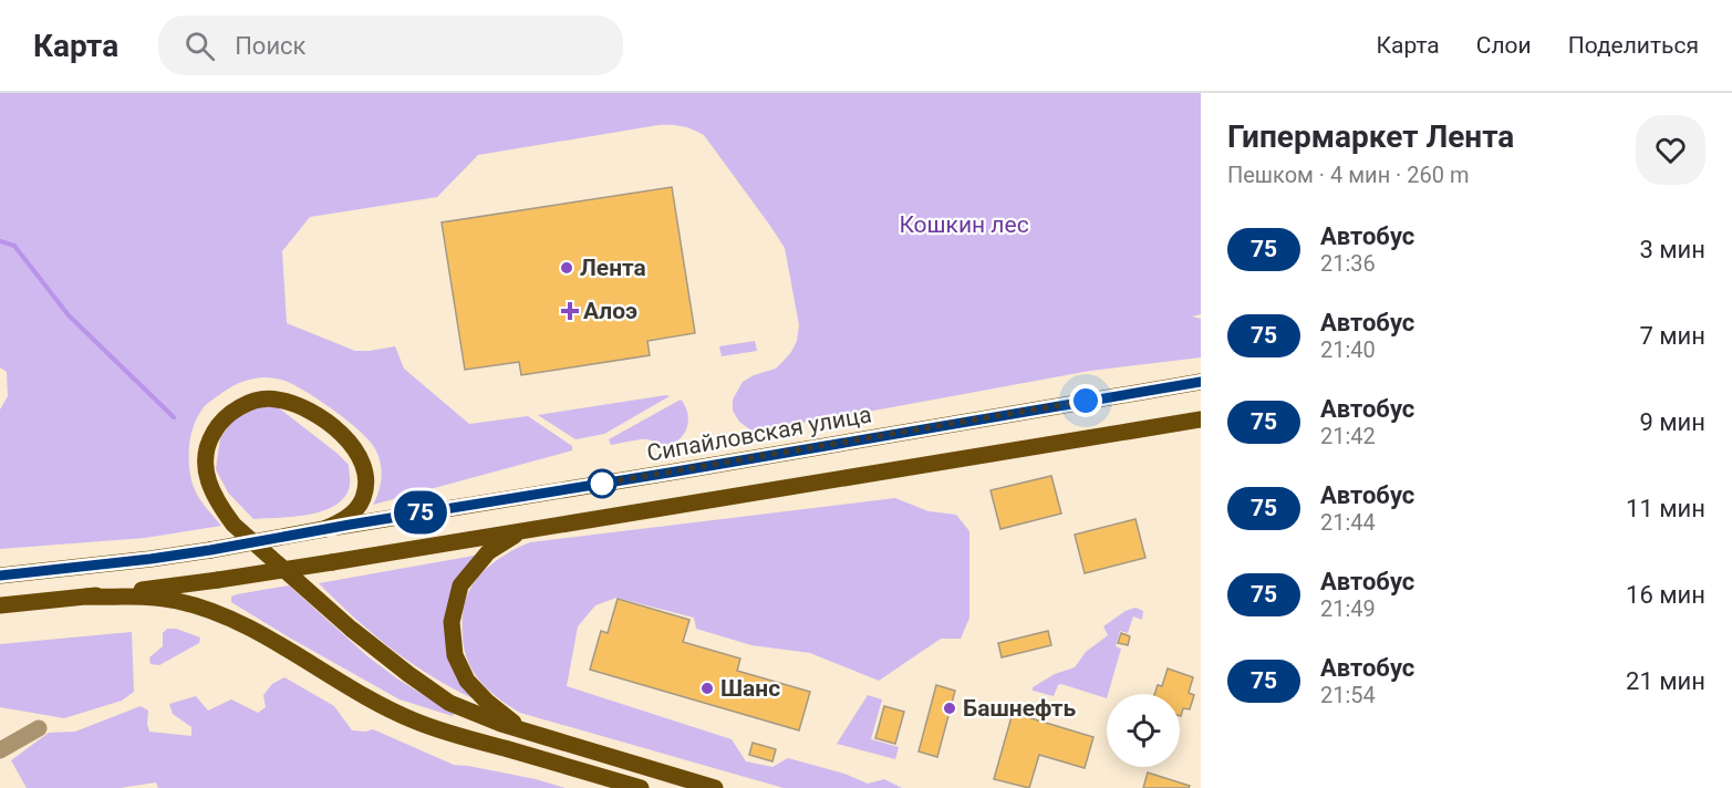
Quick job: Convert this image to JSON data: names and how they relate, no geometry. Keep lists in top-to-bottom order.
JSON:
{
  "streets": {
    "main road": ["Сипайловская улица"]
  },
  "parks": ["Кошкин лес"],
  "places": {
    "other": ["Лента", "Шанс", "Башнефть"],
    "health": ["Алоэ"]
  },
  "lines": ["bus line 75"],
  "page": {
    "header": "Карта",
    "search": "Поиск",
    "nav": ["Карта", "Слои", "Поделиться"],
    "on_map": "75",
    "heading": ["Гипермаркет Лента", "Пешком · 4 мин · 260 m"],
    "list": [
      {
        "mark": "75",
        "name": "Автобус",
        "note": "21:36",
        "value": "3 мин"
      },
      {
        "mark": "75",
        "name": "Автобус",
        "note": "21:40",
        "value": "7 мин"
      },
      {
        "mark": "75",
        "name": "Автобус",
        "note": "21:42",
        "value": "9 мин"
      },
      {
        "mark": "75",
        "name": "Автобус",
        "note": "21:44",
        "value": "11 мин"
      },
      {
        "mark": "75",
        "name": "Автобус",
        "note": "21:49",
        "value": "16 мин"
      },
      {
        "mark": "75",
        "name": "Автобус",
        "note": "21:54",
        "value": "21 мин"
      }
    ]
  }
}
